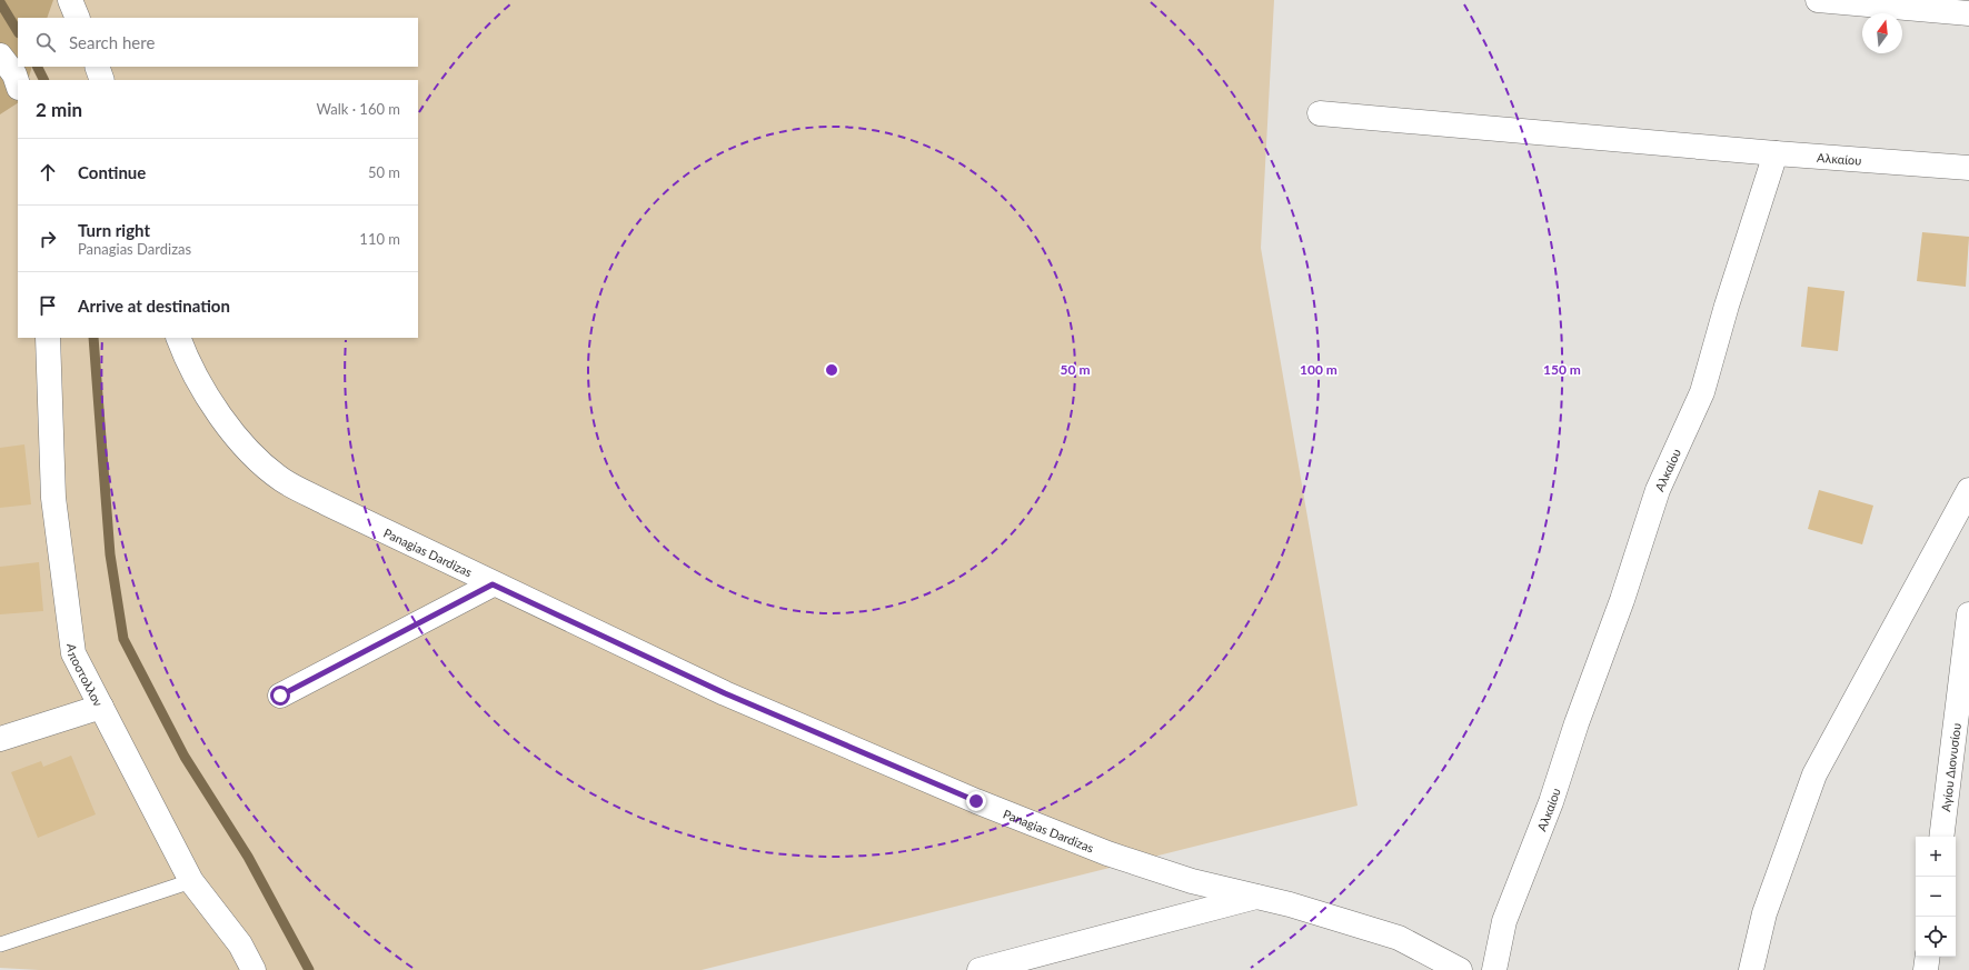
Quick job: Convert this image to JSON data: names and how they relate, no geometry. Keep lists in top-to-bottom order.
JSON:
{
  "streets": {
    "street": [
      "Αλκαίου",
      "Panagias Dardizas",
      "Αποστολλον",
      "Αγίου Διονυσίου"
    ]
  },
  "north": "top",
  "page": {
    "search": "Search here",
    "heading": ["2 min", "Walk · 160 m"],
    "list": [
      ["Continue", "50 m"],
      ["Turn right", "Panagias Dardizas", "110 m"],
      "Arrive at destination"
    ],
    "map_buttons": ["+", "−"]
  },
  "rings": ["50 m", "100 m", "150 m"]
}
